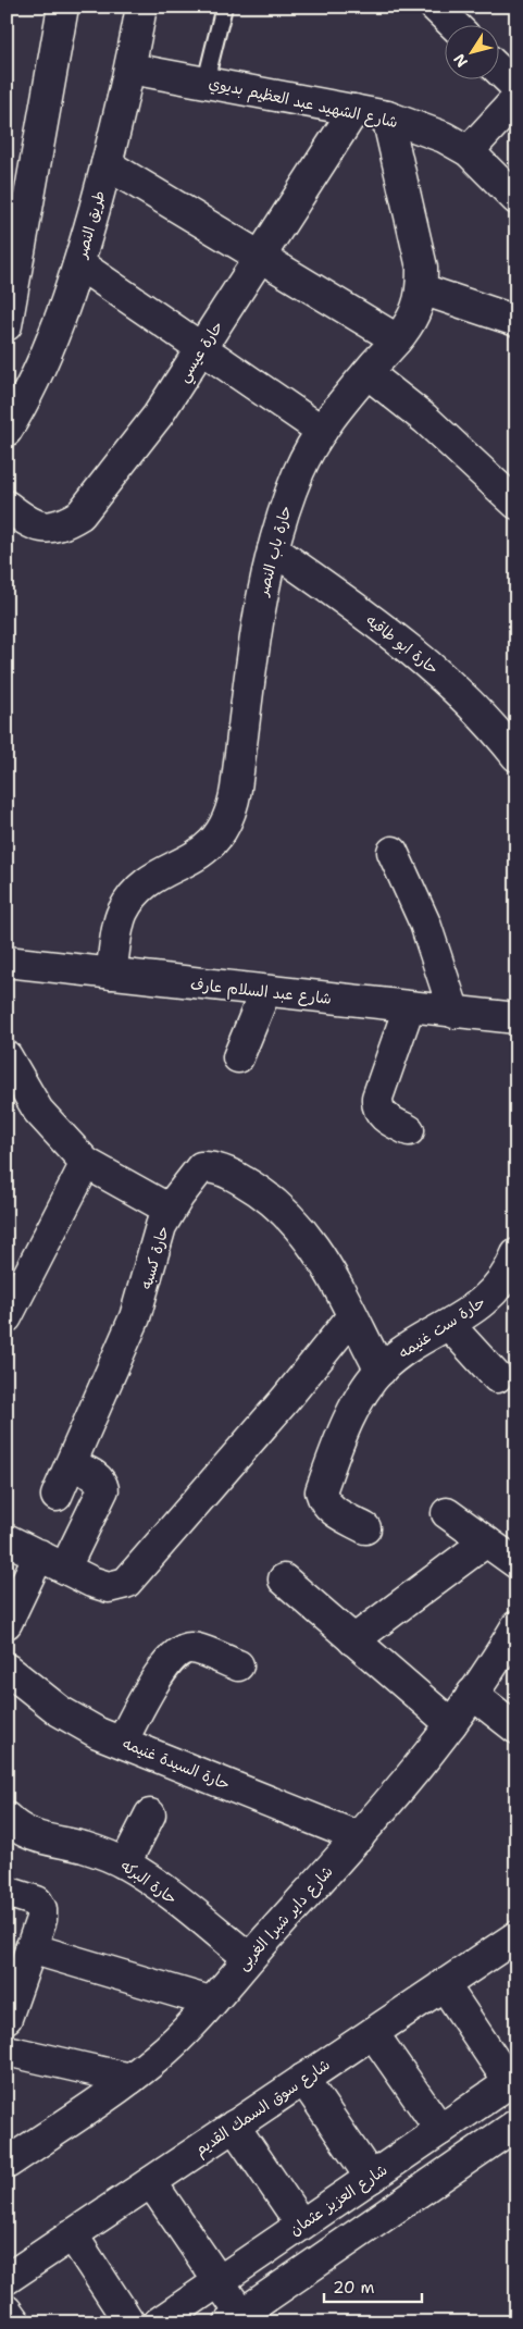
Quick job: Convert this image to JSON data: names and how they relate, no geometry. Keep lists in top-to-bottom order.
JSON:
{
  "streets": {
    "street": [
      "شارع الشهيد عبد العظيم بديوي",
      "طريق النصر",
      "حارة عيسي",
      "حارة باب النصر",
      "حارة ابو طاقيه",
      "شارع عبد السلام عارف",
      "حارة كسبه",
      "حارة ست غنيمه",
      "حارة السيدة غنيمه",
      "حارة البركه",
      "شارع داير شبرا الغربى",
      "شارع سوق السمك القديم",
      "شارع العزيز عثمان"
    ]
  },
  "crossings": [
    ["شارع الشهيد عبد العظيم بديوي", "طريق النصر"],
    ["شارع الشهيد عبد العظيم بديوي", "حارة عيسي"],
    ["شارع الشهيد عبد العظيم بديوي", "حارة باب النصر"],
    ["حارة باب النصر", "حارة ابو طاقيه"],
    ["حارة باب النصر", "شارع عبد السلام عارف"],
    ["حارة كسبه", "حارة ست غنيمه"],
    ["حارة السيدة غنيمه", "شارع داير شبرا الغربى"],
    ["حارة البركه", "شارع داير شبرا الغربى"]
  ],
  "scale_bar": "20 m",
  "north": "bottom left"
}
